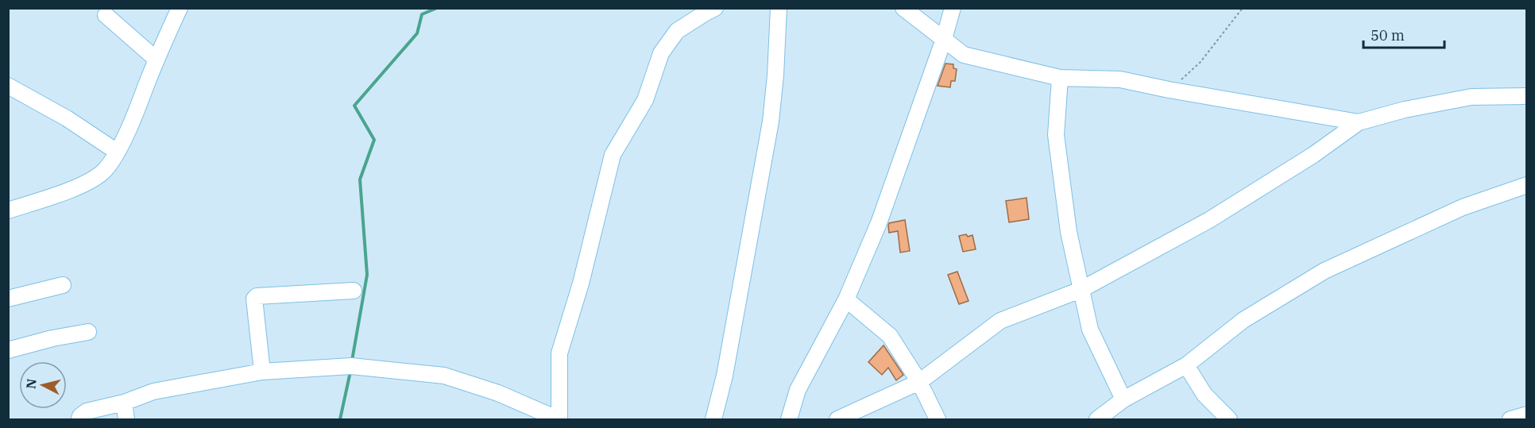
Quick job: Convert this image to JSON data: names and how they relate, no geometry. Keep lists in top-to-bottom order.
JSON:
{
  "scale_bar": "50 m",
  "north": "left"
}
